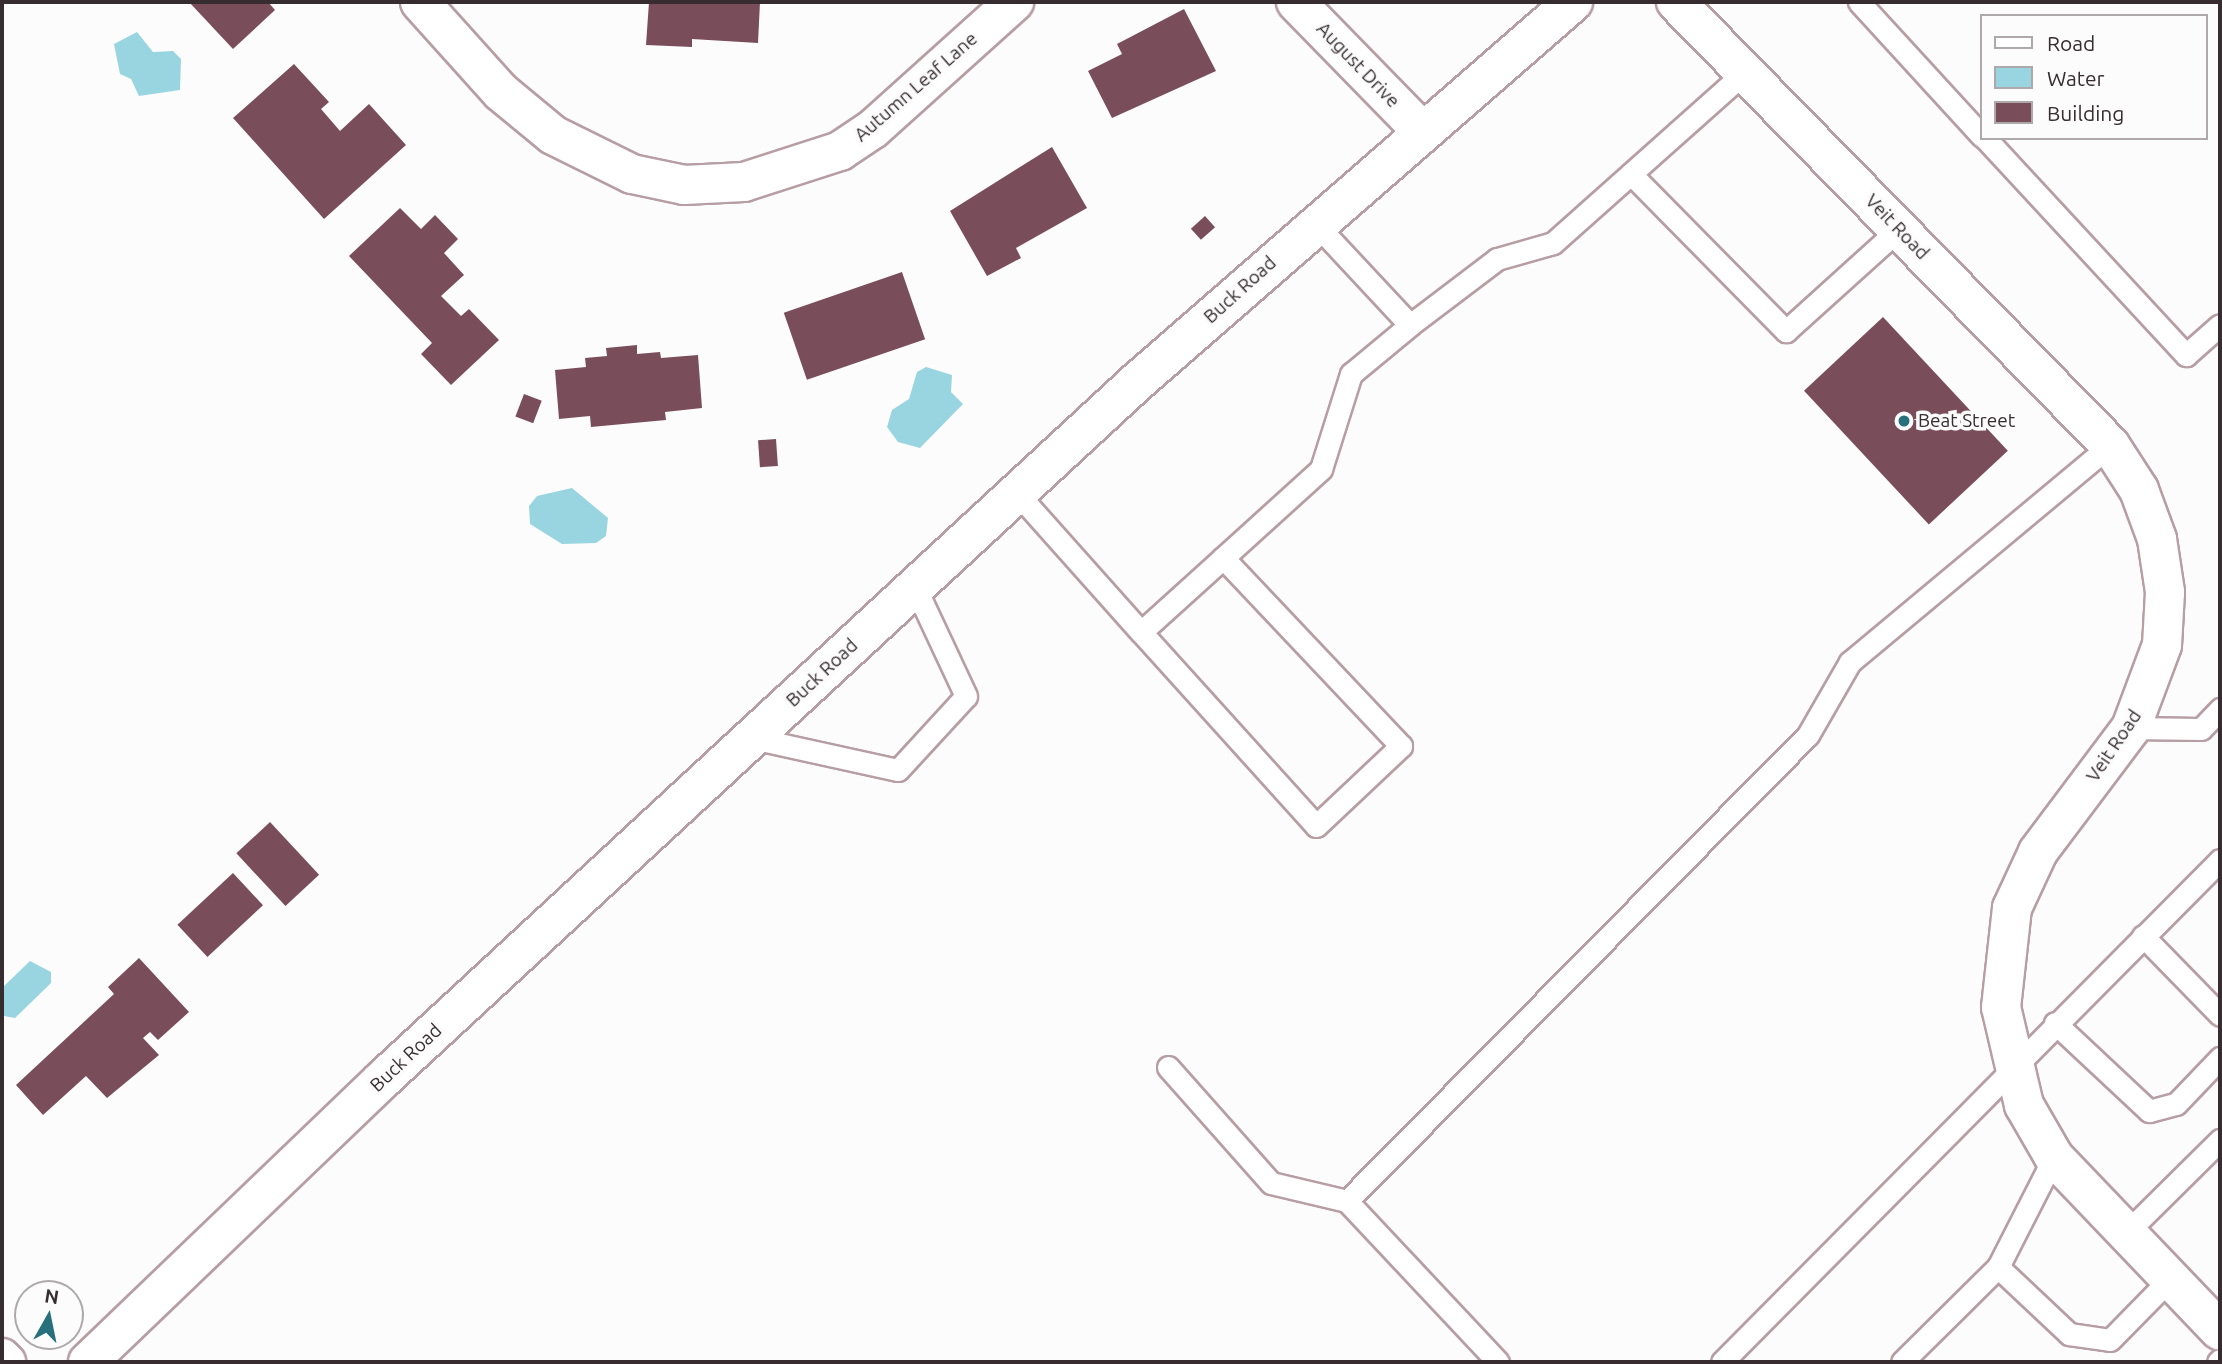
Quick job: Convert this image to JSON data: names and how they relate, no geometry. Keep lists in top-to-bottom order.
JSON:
{
  "streets": {
    "street": [
      "August Drive",
      "Autumn Leaf Lane",
      "Veit Road",
      "Buck Road"
    ]
  },
  "crossings": [
    ["August Drive", "Buck Road"]
  ],
  "places": ["Beat Street"],
  "legend": ["Road", "Water", "Building"],
  "north": "top"
}
